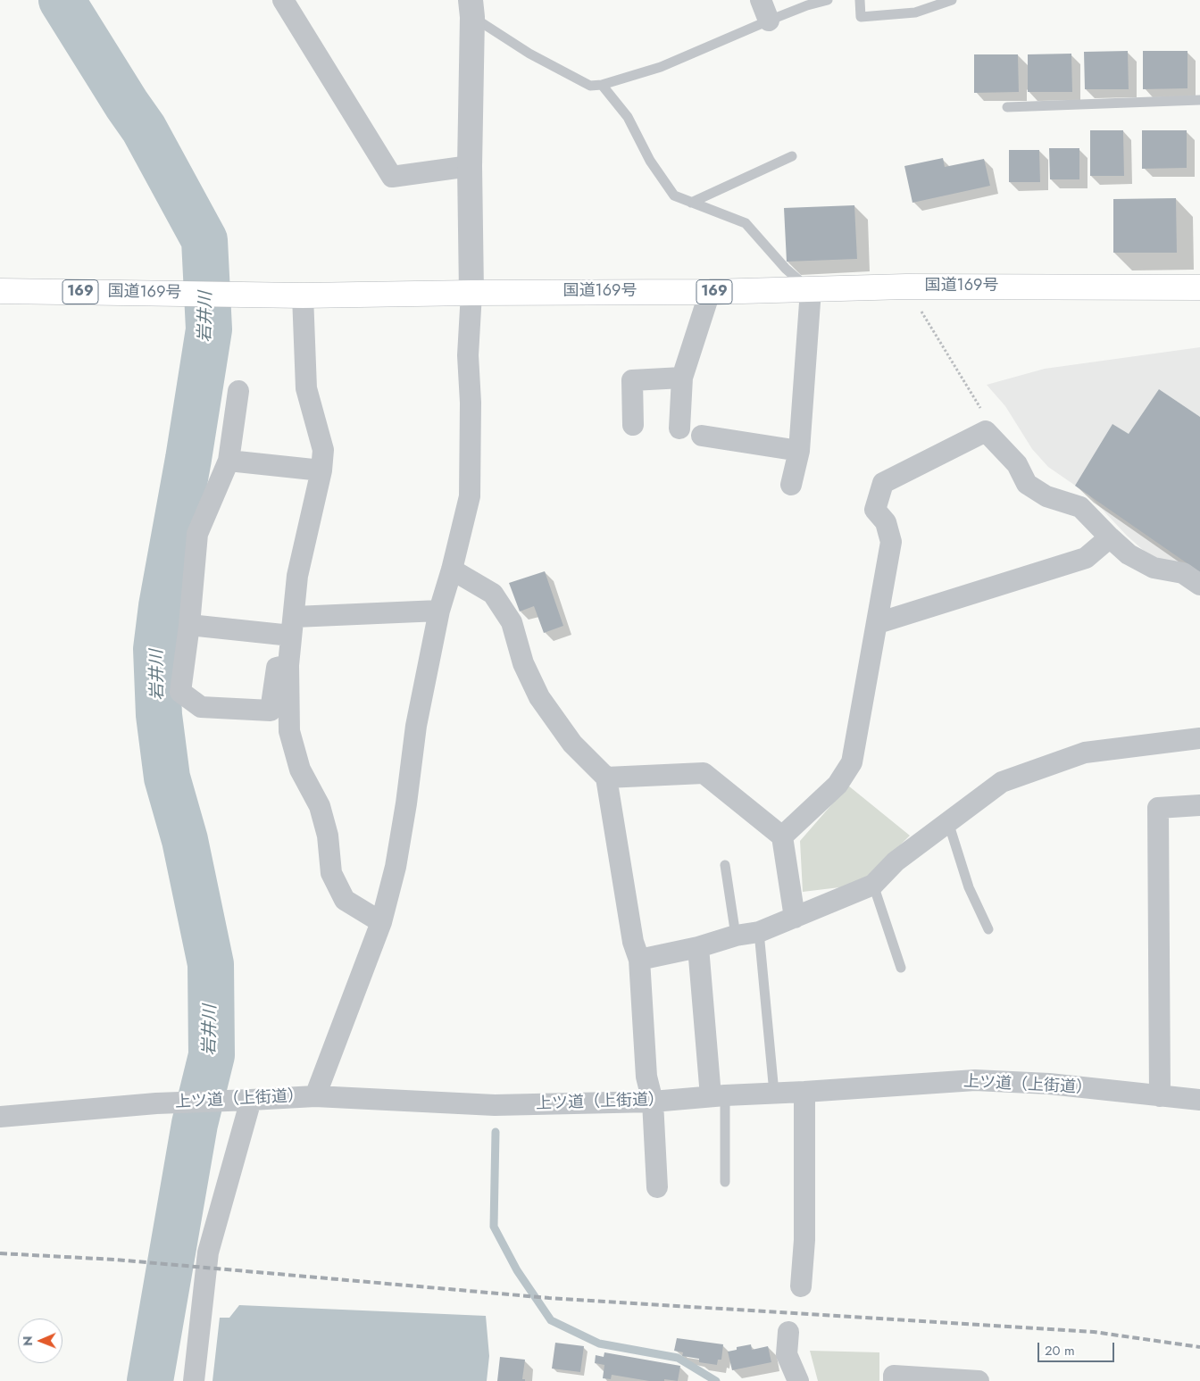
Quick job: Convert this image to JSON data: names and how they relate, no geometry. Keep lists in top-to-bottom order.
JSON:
{
  "streets": {
    "highway": ["国道169号", "169"],
    "street": ["上ツ道（上街道）"]
  },
  "water": ["岩井川"],
  "scale_bar": "20 m",
  "north": "left"
}
